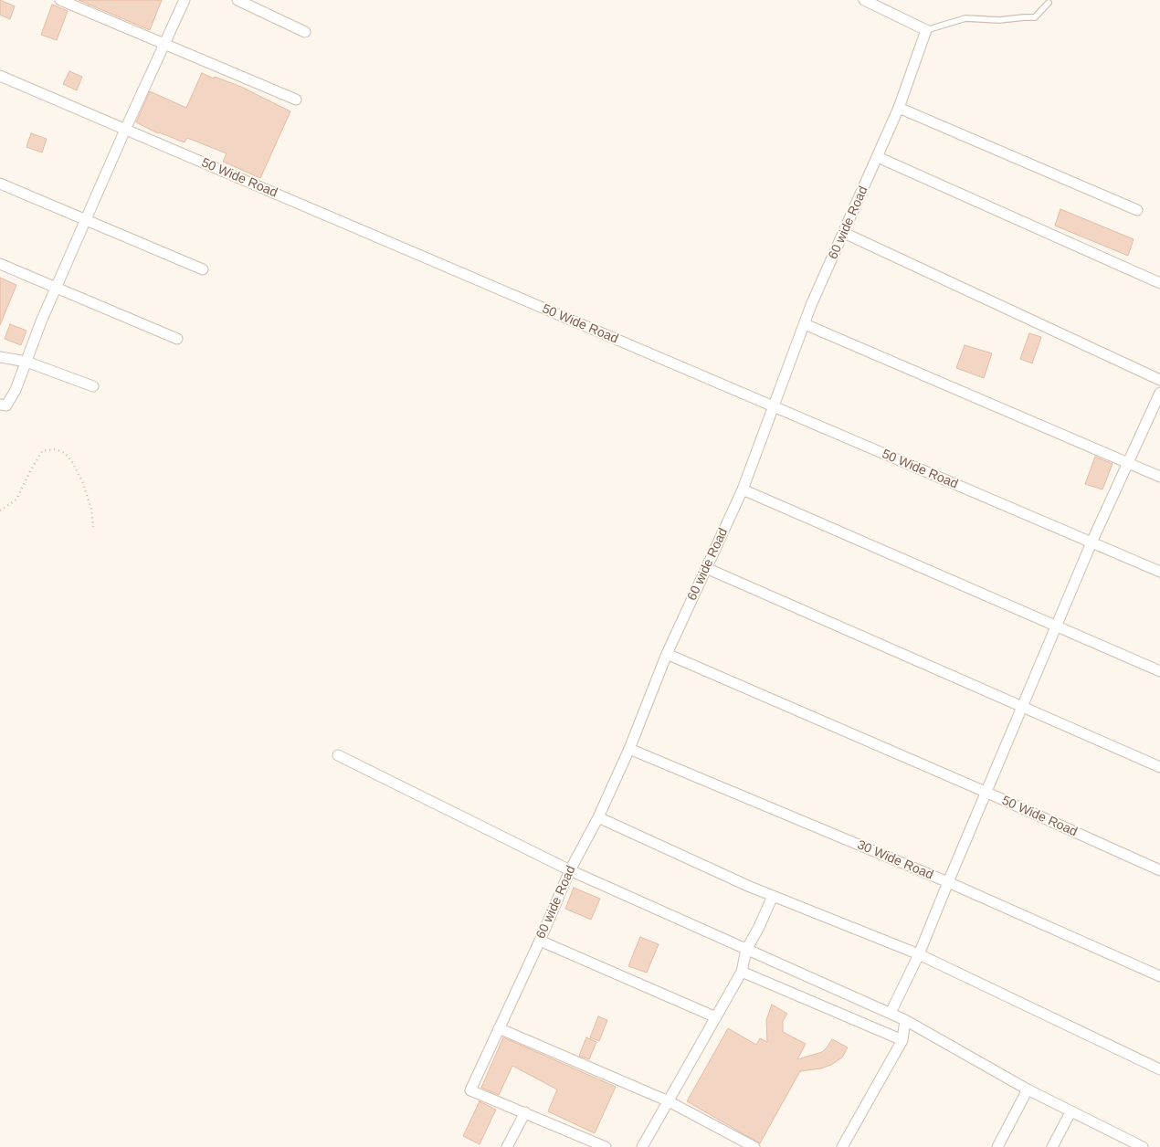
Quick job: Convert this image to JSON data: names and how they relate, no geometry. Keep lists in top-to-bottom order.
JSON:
{
  "streets": {
    "street": ["50 Wide Road", "60 wide Road", "30 Wide Road"]
  },
  "crossings": [
    ["50 Wide Road", "60 wide Road"],
    ["60 wide Road", "30 Wide Road"]
  ]
}
